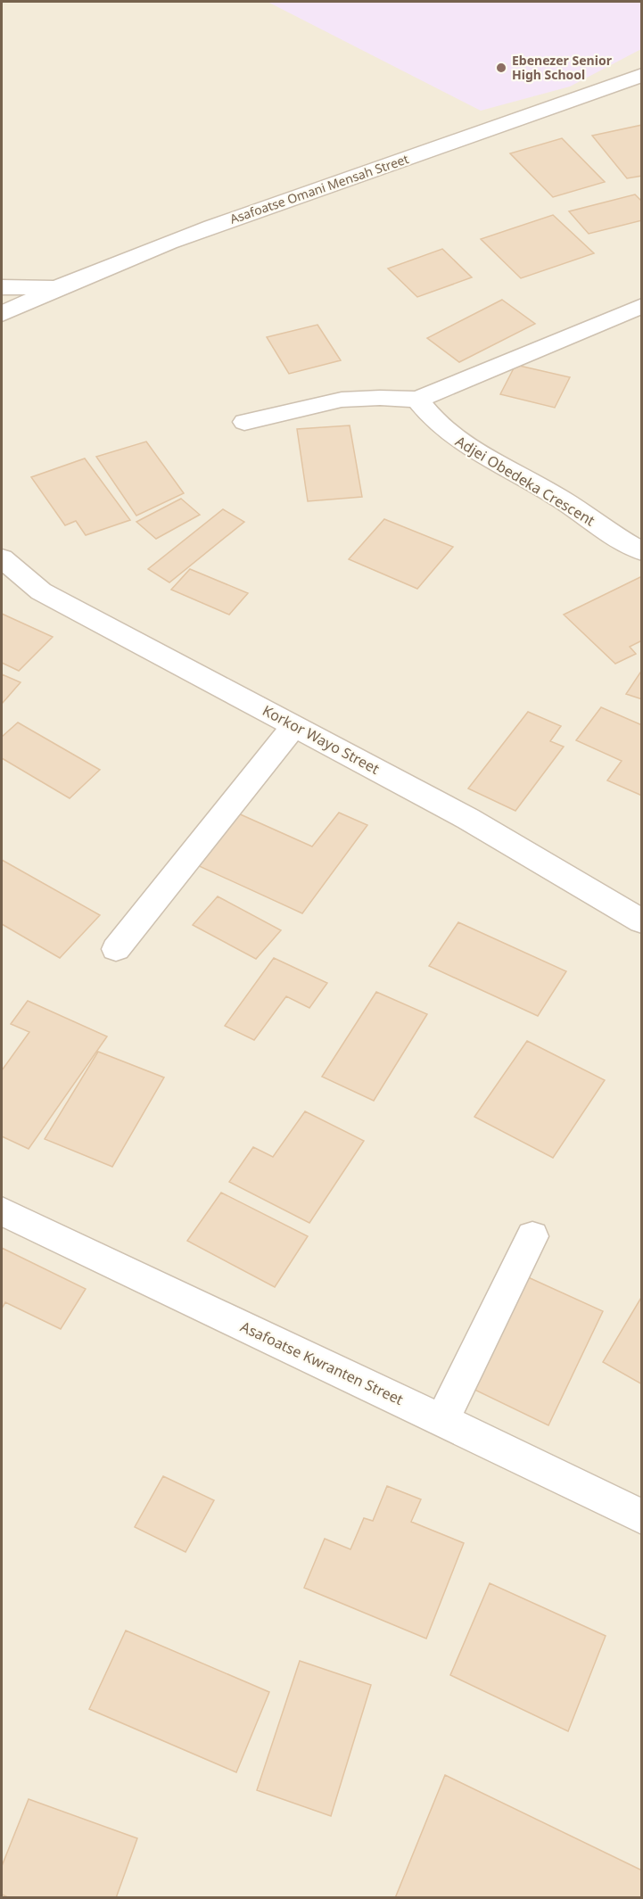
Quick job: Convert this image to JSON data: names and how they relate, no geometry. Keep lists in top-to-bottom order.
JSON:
{
  "streets": {
    "street": [
      "Asafoatse Omani Mensah Street",
      "Adjei Obedeka Crescent",
      "Korkor Wayo Street",
      "Asafoatse Kwranten Street"
    ]
  },
  "places": ["Ebenezer Senior High School"]
}
